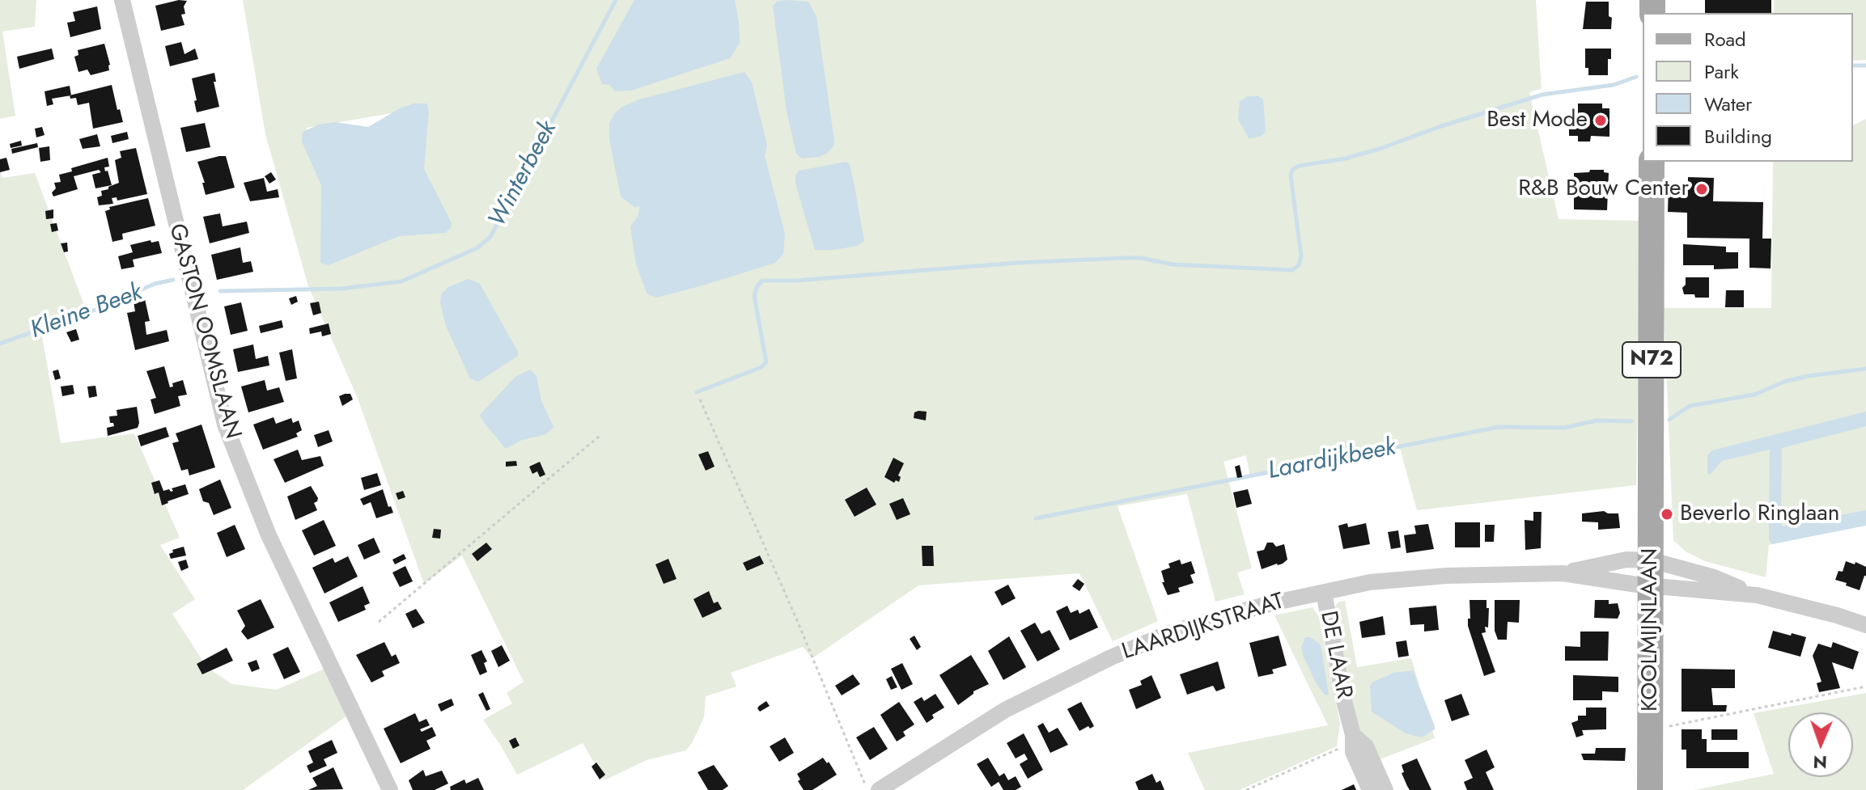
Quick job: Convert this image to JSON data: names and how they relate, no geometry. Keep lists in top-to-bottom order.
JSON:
{
  "streets": {
    "main road": ["N72", "KOOLMIJNLAAN"],
    "street": ["GASTON OOMSLAAN", "LAARDIJKSTRAAT", "DE LAAR"]
  },
  "crossings": [
    ["LAARDIJKSTRAAT", "KOOLMIJNLAAN"],
    ["LAARDIJKSTRAAT", "DE LAAR"]
  ],
  "water": ["Winterbeek", "Kleine Beek", "Laardijkbeek"],
  "places": ["Best Mode", "R&B Bouw Center", "Beverlo Ringlaan"],
  "legend": [
    "Road",
    "Park",
    "Water",
    "Building"
  ],
  "north": "bottom"
}
